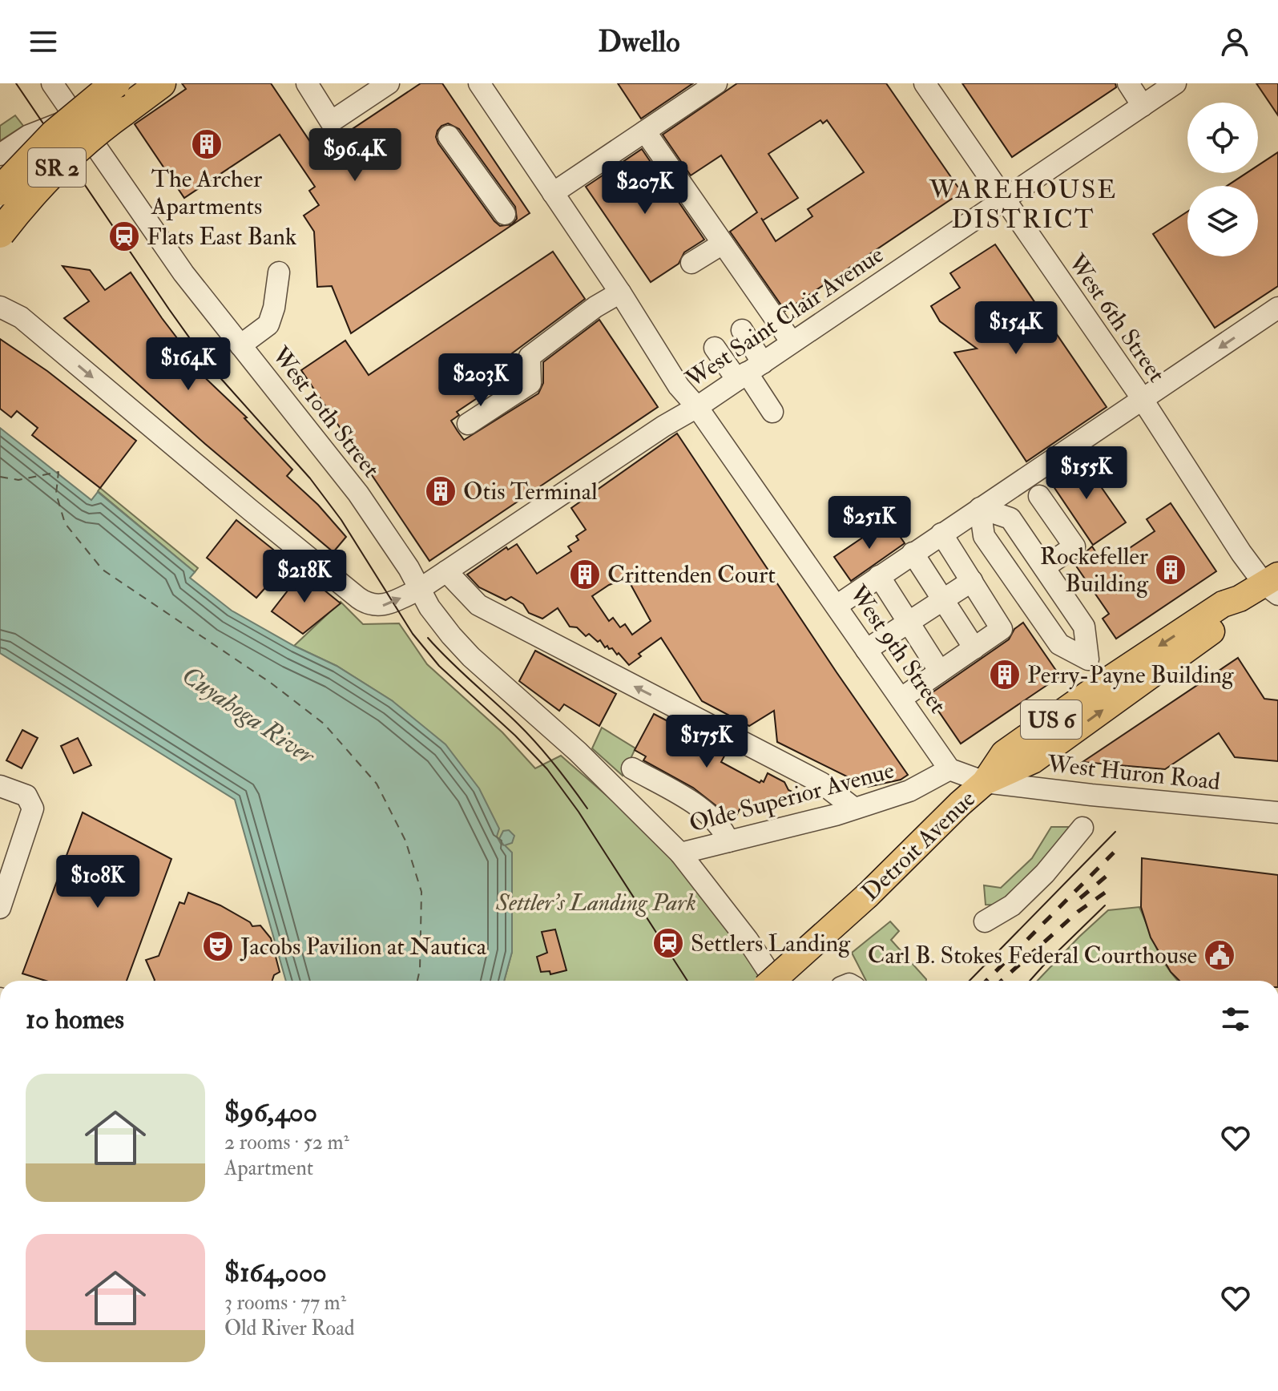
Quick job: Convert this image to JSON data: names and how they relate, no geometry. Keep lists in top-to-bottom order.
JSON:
{
  "streets": {
    "highway": ["SR 2"],
    "main road": ["US 6", "Detroit Avenue"],
    "street": [
      "West Saint Clair Avenue",
      "West 6th Street",
      "West 10th Street",
      "West 9th Street",
      "West Huron Road",
      "Olde Superior Avenue"
    ]
  },
  "crossings": [
    ["West Saint Clair Avenue", "West 6th Street"],
    ["West Saint Clair Avenue", "West 10th Street"],
    ["West Saint Clair Avenue", "West 9th Street"],
    ["West 6th Street", "US 6"],
    ["West 10th Street", "Olde Superior Avenue"],
    ["West 9th Street", "Olde Superior Avenue"],
    ["US 6", "West Huron Road"],
    ["US 6", "Detroit Avenue"],
    ["West Huron Road", "Detroit Avenue"]
  ],
  "one_way": ["West Saint Clair Avenue"],
  "districts": ["WAREHOUSE DISTRICT"],
  "water": ["Cuyahoga River"],
  "parks": ["Settler's Landing Park"],
  "places": {
    "building": [
      "The Archer Apartments",
      "Otis Terminal",
      "Rockefeller Building",
      "Crittenden Court",
      "Perry-Payne Building"
    ],
    "station": ["Flats East Bank", "Settlers Landing"],
    "theatre": ["Jacobs Pavilion at Nautica"],
    "public building": ["Carl B. Stokes Federal Courthouse"]
  },
  "page": {
    "header": "Dwello",
    "price": [
      "$96.4K",
      "$207K",
      "$154K",
      "$164K",
      "$203K",
      "$155K",
      "$251K",
      "$218K",
      "$175K",
      "$108K"
    ],
    "heading": "10 homes",
    "list": [
      {
        "name": "$96,400",
        "note": "2 rooms · 52 m² · Apartment"
      },
      {
        "name": "$164,000",
        "note": "3 rooms · 77 m² · Old River Road"
      }
    ]
  }
}
